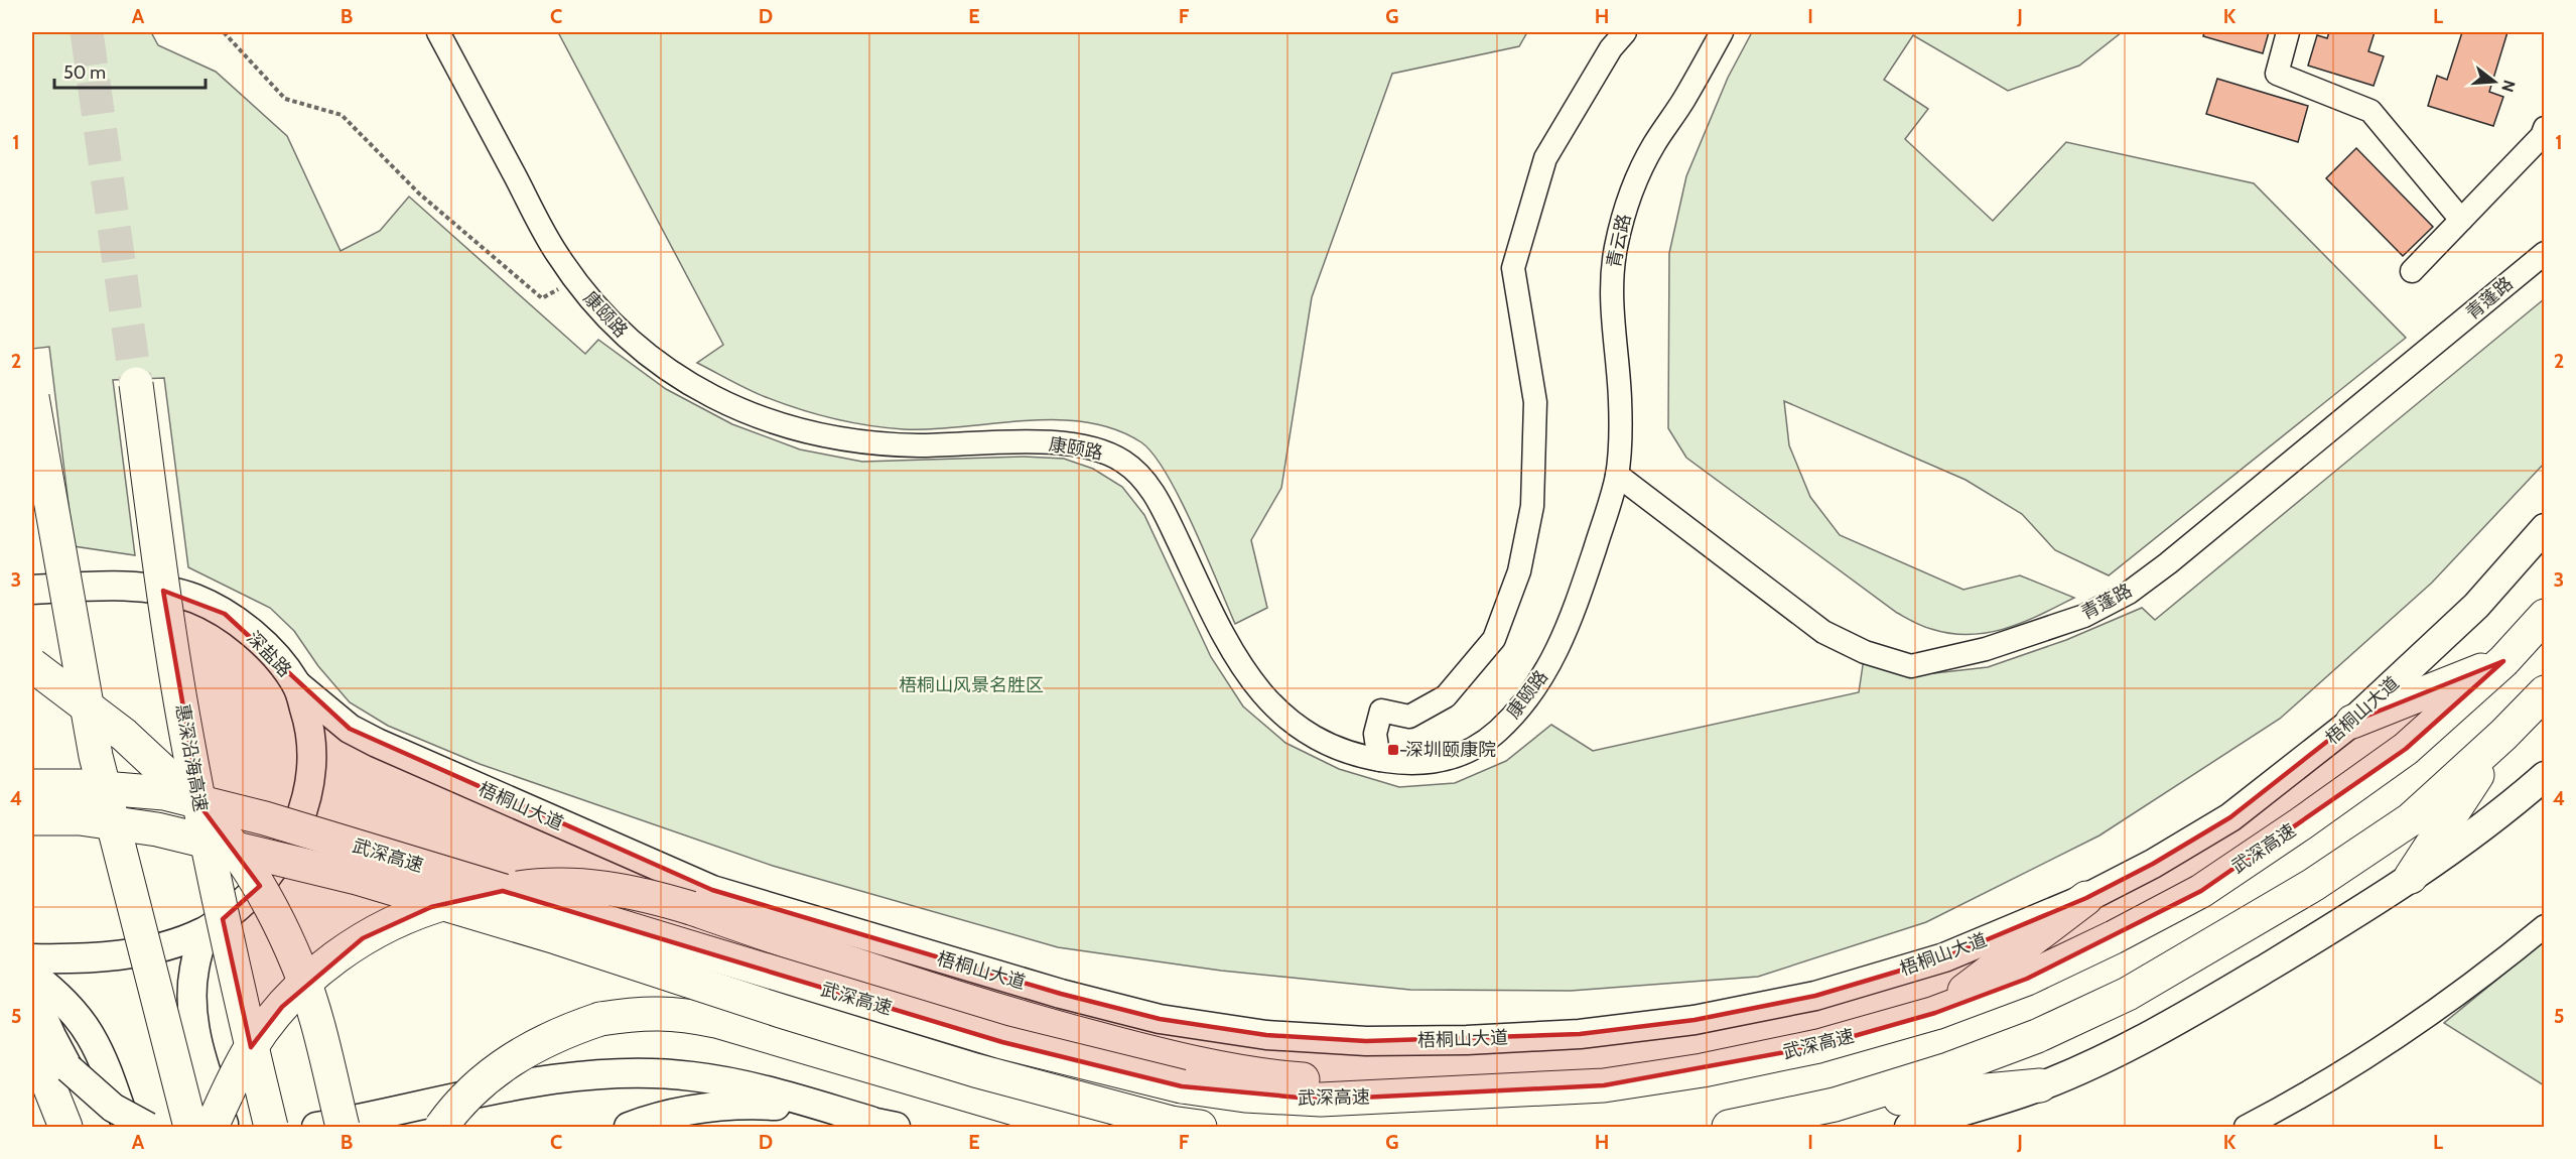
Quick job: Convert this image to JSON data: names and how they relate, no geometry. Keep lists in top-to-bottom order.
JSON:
{
  "streets": {
    "highway": ["惠深沿海高速", "武深高速"],
    "main road": ["深盐路", "梧桐山大道"],
    "street": ["青云路", "青蓬路", "康颐路"]
  },
  "crossings": [
    ["青云路", "青蓬路"],
    ["青云路", "康颐路"],
    ["青蓬路", "康颐路"],
    ["深盐路", "梧桐山大道"]
  ],
  "parks": ["梧桐山风景名胜区"],
  "places": {
    "transit": ["深圳颐康院"]
  },
  "scale_bar": "50 m",
  "north": "right",
  "grid": {
    "columns": [
      "A",
      "B",
      "C",
      "D",
      "E",
      "F",
      "G",
      "H",
      "I",
      "J",
      "K",
      "L"
    ],
    "rows": [
      "1",
      "2",
      "3",
      "4",
      "5"
    ]
  }
}
